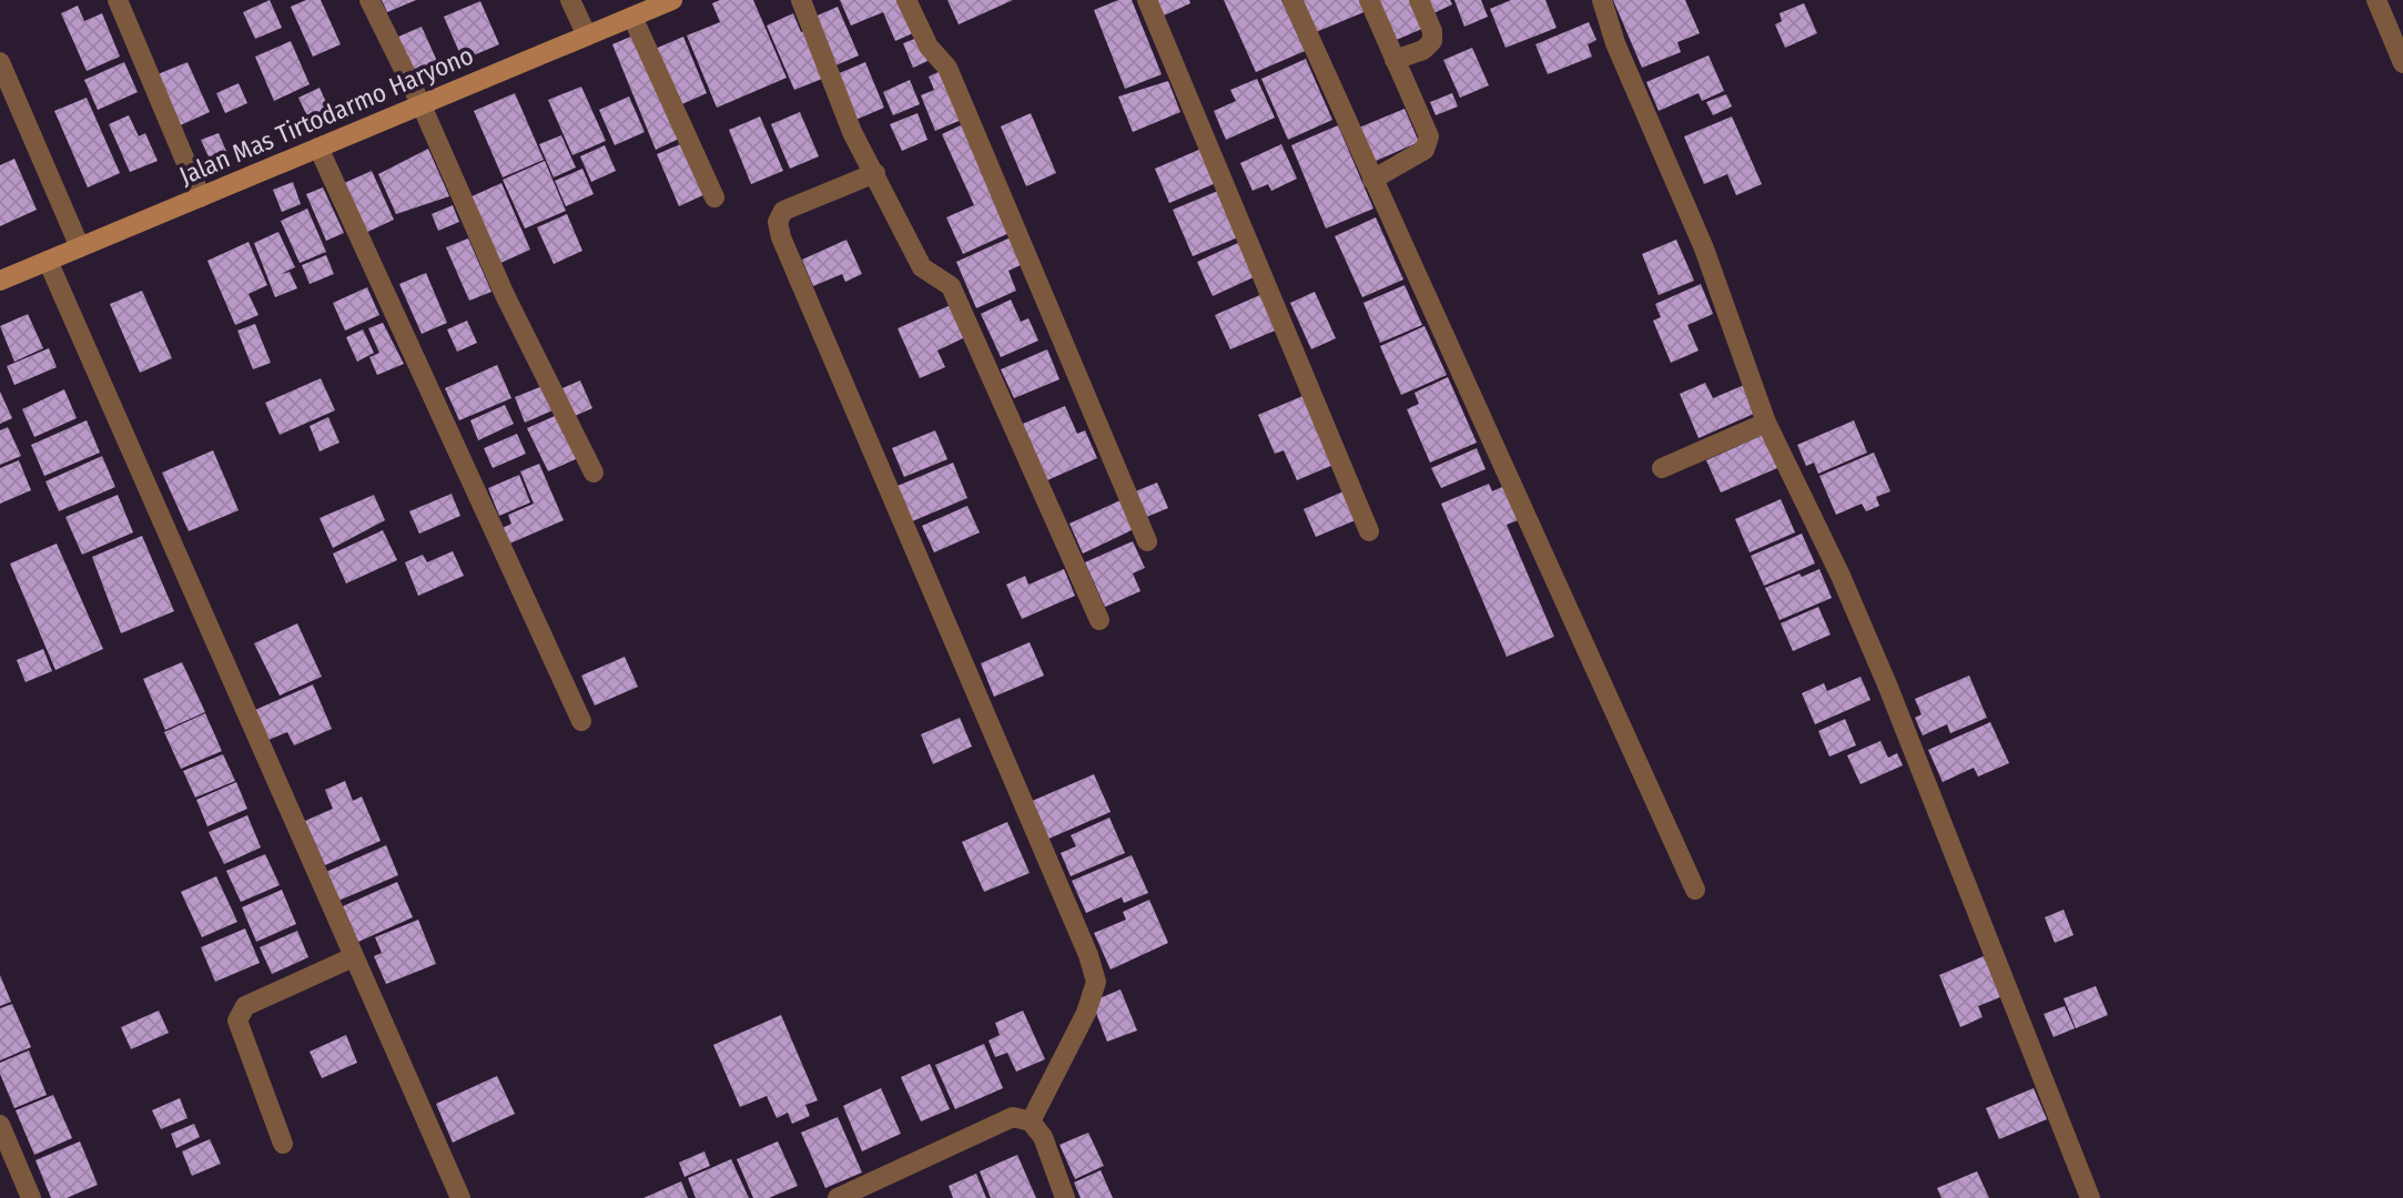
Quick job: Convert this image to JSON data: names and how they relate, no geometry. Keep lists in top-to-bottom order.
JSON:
{
  "streets": {
    "street": ["Jalan Mas Tirtodarmo Haryono"]
  }
}
